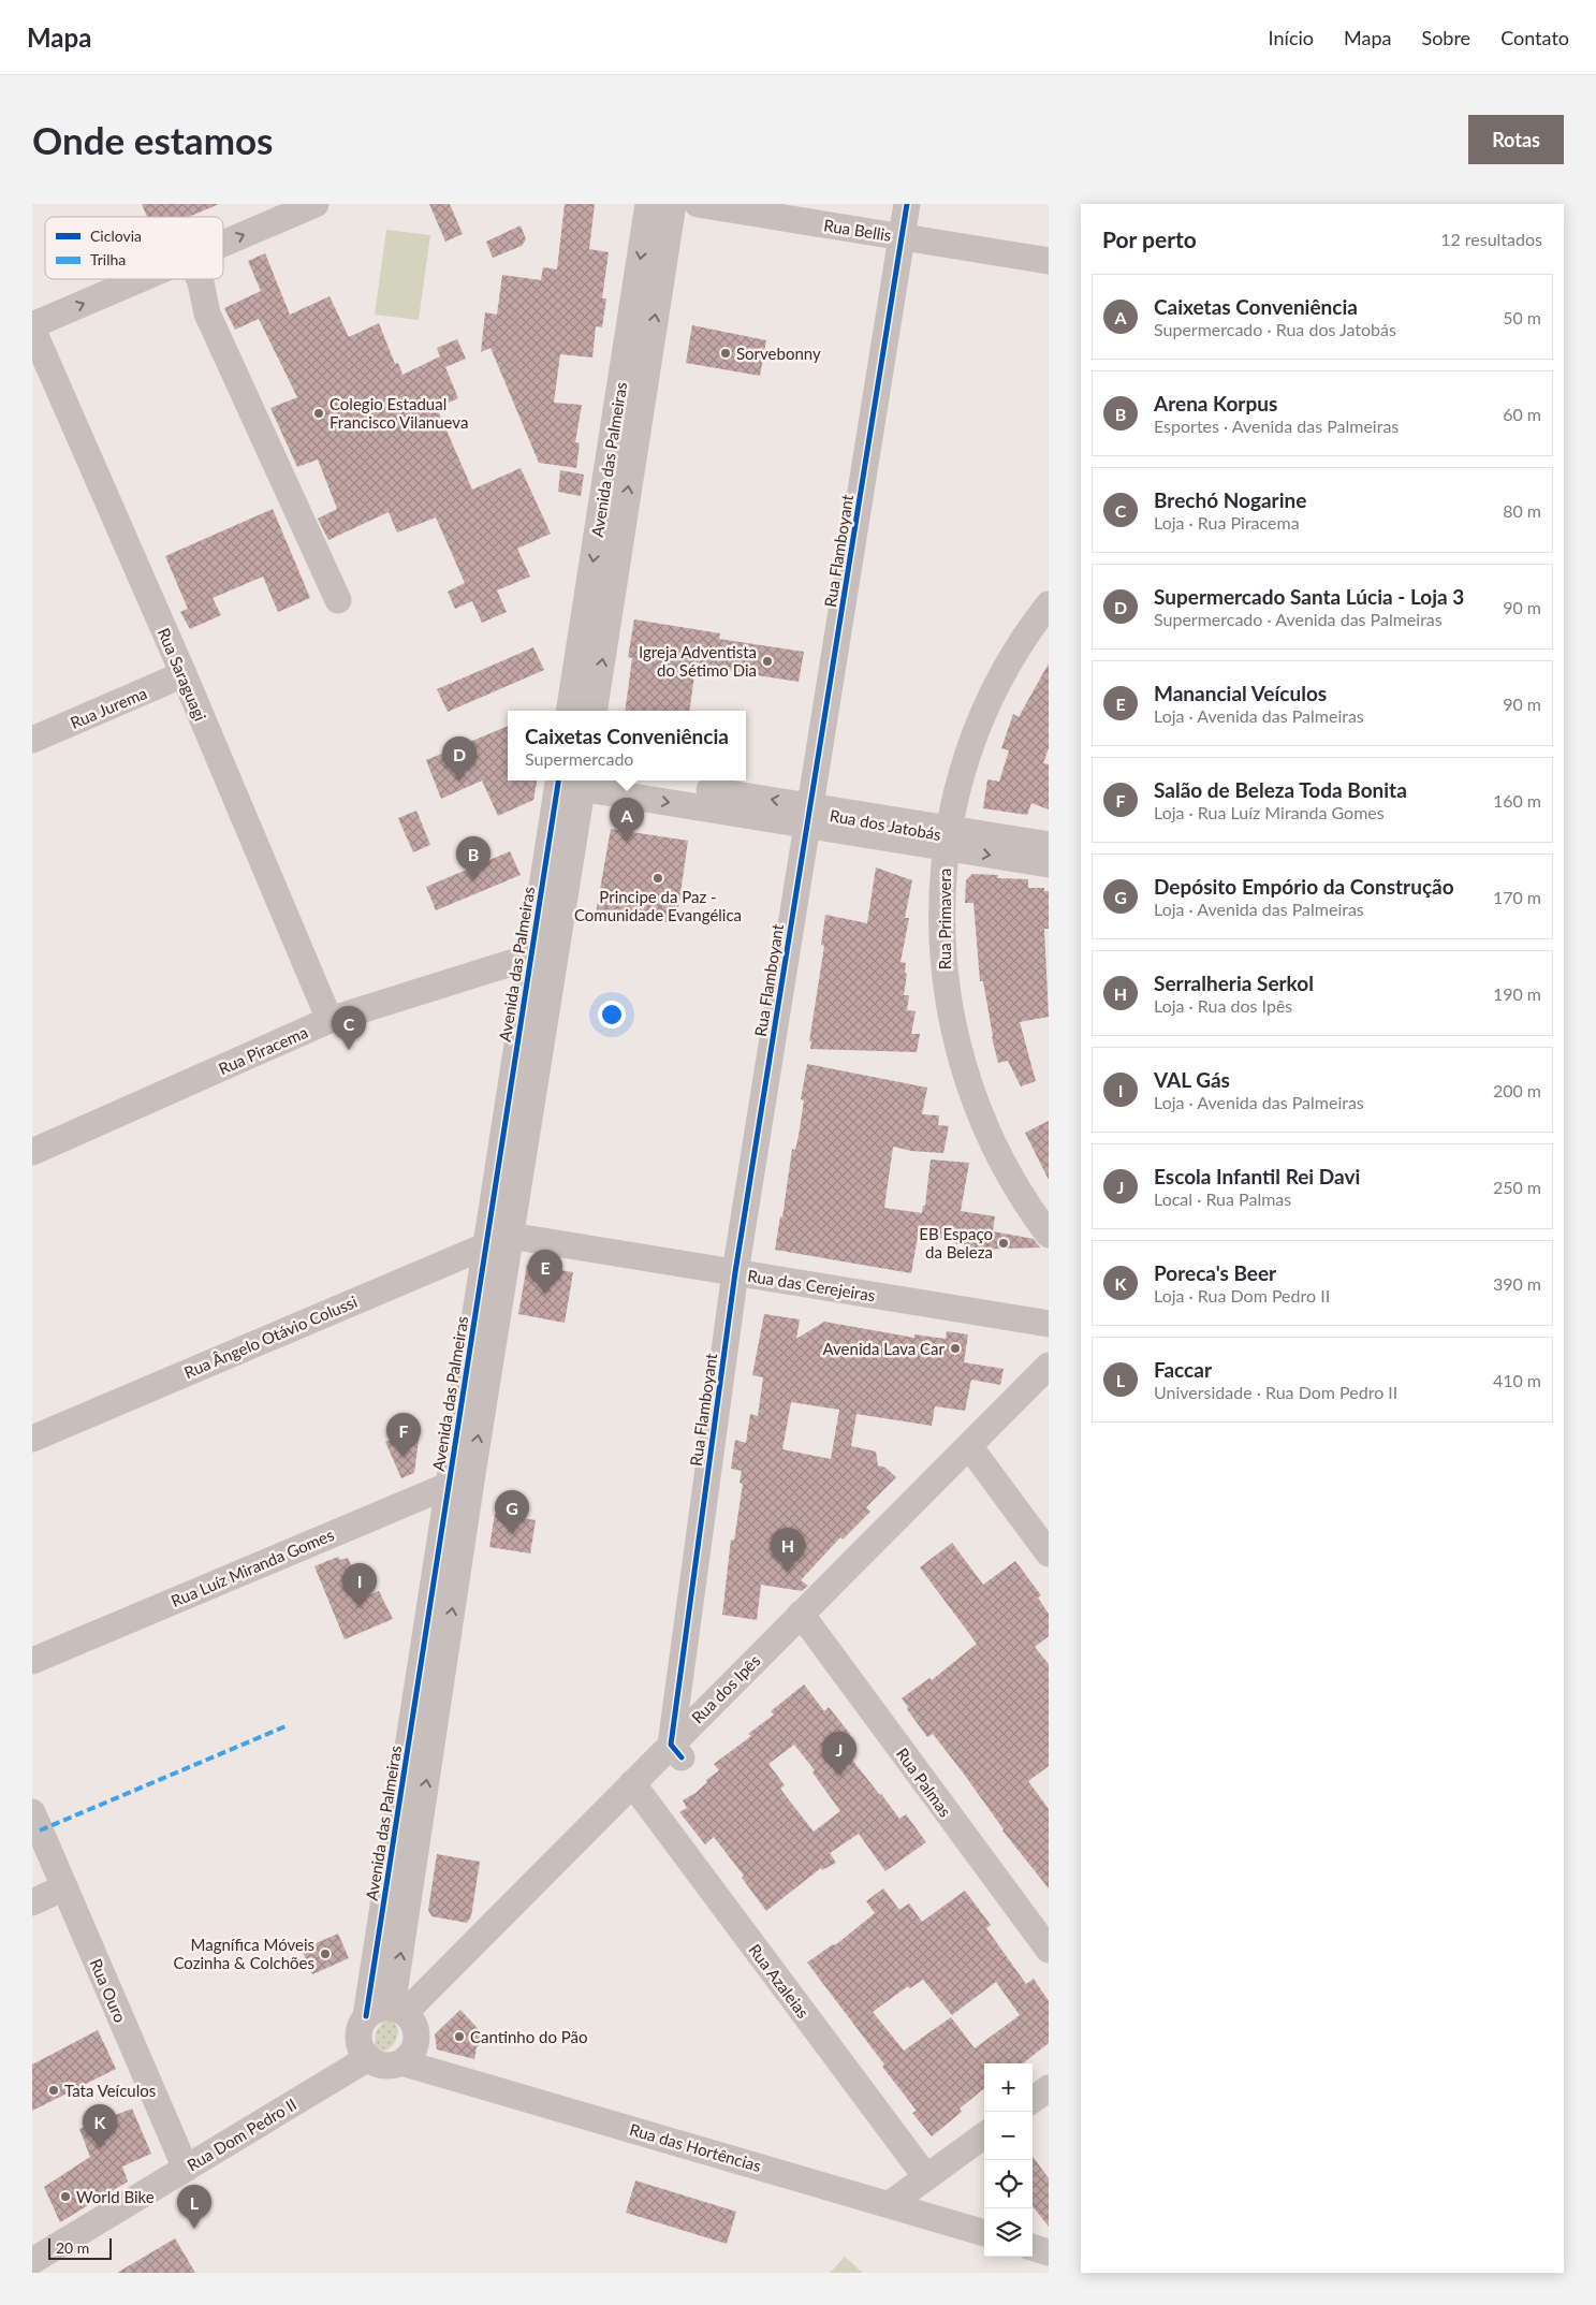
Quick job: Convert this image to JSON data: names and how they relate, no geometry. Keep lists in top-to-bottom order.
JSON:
{
  "streets": {
    "street": [
      "Rua Bellis",
      "Avenida das Palmeiras",
      "Rua Flamboyant",
      "Rua Saraguagi",
      "Rua Jurema",
      "Rua dos Jatobás",
      "Rua Primavera",
      "Rua Piracema",
      "Rua das Cerejeiras",
      "Rua Ângelo Otávio Colussi",
      "Rua Luíz Miranda Gomes",
      "Rua dos Ipês",
      "Rua Palmas",
      "Rua Azaleias",
      "Rua Ouro",
      "Rua Dom Pedro II",
      "Rua das Hortências"
    ]
  },
  "crossings": [
    ["Rua Bellis", "Rua Flamboyant"],
    ["Avenida das Palmeiras", "Rua dos Jatobás"],
    ["Avenida das Palmeiras", "Rua Piracema"],
    ["Avenida das Palmeiras", "Rua das Cerejeiras"],
    ["Avenida das Palmeiras", "Rua Ângelo Otávio Colussi"],
    ["Avenida das Palmeiras", "Rua Luíz Miranda Gomes"],
    ["Avenida das Palmeiras", "Rua dos Ipês"],
    ["Avenida das Palmeiras", "Rua Dom Pedro II"],
    ["Avenida das Palmeiras", "Rua das Hortências"],
    ["Rua Flamboyant", "Rua dos Jatobás"],
    ["Rua Flamboyant", "Rua das Cerejeiras"],
    ["Rua Flamboyant", "Rua dos Ipês"],
    ["Rua Saraguagi", "Rua Jurema"],
    ["Rua Saraguagi", "Rua Piracema"],
    ["Rua dos Jatobás", "Rua Primavera"],
    ["Rua das Cerejeiras", "Rua Ângelo Otávio Colussi"],
    ["Rua dos Ipês", "Rua Palmas"],
    ["Rua dos Ipês", "Rua Azaleias"],
    ["Rua dos Ipês", "Rua Dom Pedro II"],
    ["Rua dos Ipês", "Rua das Hortências"],
    ["Rua Ouro", "Rua Dom Pedro II"],
    ["Rua Dom Pedro II", "Rua das Hortências"]
  ],
  "places": [
    "Sorvebonny",
    "Colegio Estadual Francisco Vilanueva",
    "Igreja Adventista do Sétimo Dia",
    "Principe da Paz - Comunidade Evangélica",
    "EB Espaço da Beleza",
    "Avenida Lava Car",
    "Magnífica Móveis Cozinha & Colchões",
    "Cantinho do Pão",
    "Tata Veículos",
    "World Bike"
  ],
  "legend": ["Ciclovia", "Trilha"],
  "scale_bar": "20 m",
  "page": {
    "header": "Mapa",
    "nav": [
      "Início",
      "Mapa",
      "Sobre",
      "Contato"
    ],
    "buttons": "Rotas",
    "title": "Onde estamos",
    "heading": ["Por perto", "12 resultados"],
    "list": [
      {
        "mark": "A",
        "name": "Caixetas Conveniência",
        "note": "Supermercado · Rua dos Jatobás",
        "value": "50 m"
      },
      {
        "mark": "B",
        "name": "Arena Korpus",
        "note": "Esportes · Avenida das Palmeiras",
        "value": "60 m"
      },
      {
        "mark": "C",
        "name": "Brechó Nogarine",
        "note": "Loja · Rua Piracema",
        "value": "80 m"
      },
      {
        "mark": "D",
        "name": "Supermercado Santa Lúcia - Loja 3",
        "note": "Supermercado · Avenida das Palmeiras",
        "value": "90 m"
      },
      {
        "mark": "E",
        "name": "Manancial Veículos",
        "note": "Loja · Avenida das Palmeiras",
        "value": "90 m"
      },
      {
        "mark": "F",
        "name": "Salão de Beleza Toda Bonita",
        "note": "Loja · Rua Luíz Miranda Gomes",
        "value": "160 m"
      },
      {
        "mark": "G",
        "name": "Depósito Empório da Construção",
        "note": "Loja · Avenida das Palmeiras",
        "value": "170 m"
      },
      {
        "mark": "H",
        "name": "Serralheria Serkol",
        "note": "Loja · Rua dos Ipês",
        "value": "190 m"
      },
      {
        "mark": "I",
        "name": "VAL Gás",
        "note": "Loja · Avenida das Palmeiras",
        "value": "200 m"
      },
      {
        "mark": "J",
        "name": "Escola Infantil Rei Davi",
        "note": "Local · Rua Palmas",
        "value": "250 m"
      },
      {
        "mark": "K",
        "name": "Poreca's Beer",
        "note": "Loja · Rua Dom Pedro II",
        "value": "390 m"
      },
      {
        "mark": "L",
        "name": "Faccar",
        "note": "Universidade · Rua Dom Pedro II",
        "value": "410 m"
      }
    ],
    "popup": ["Caixetas Conveniência", "Supermercado"],
    "pins": [
      "D",
      "A",
      "B",
      "C",
      "E",
      "F",
      "G",
      "H",
      "I",
      "J",
      "K",
      "L"
    ],
    "map_buttons": ["+", "−"],
    "scale": "20 m"
  }
}
